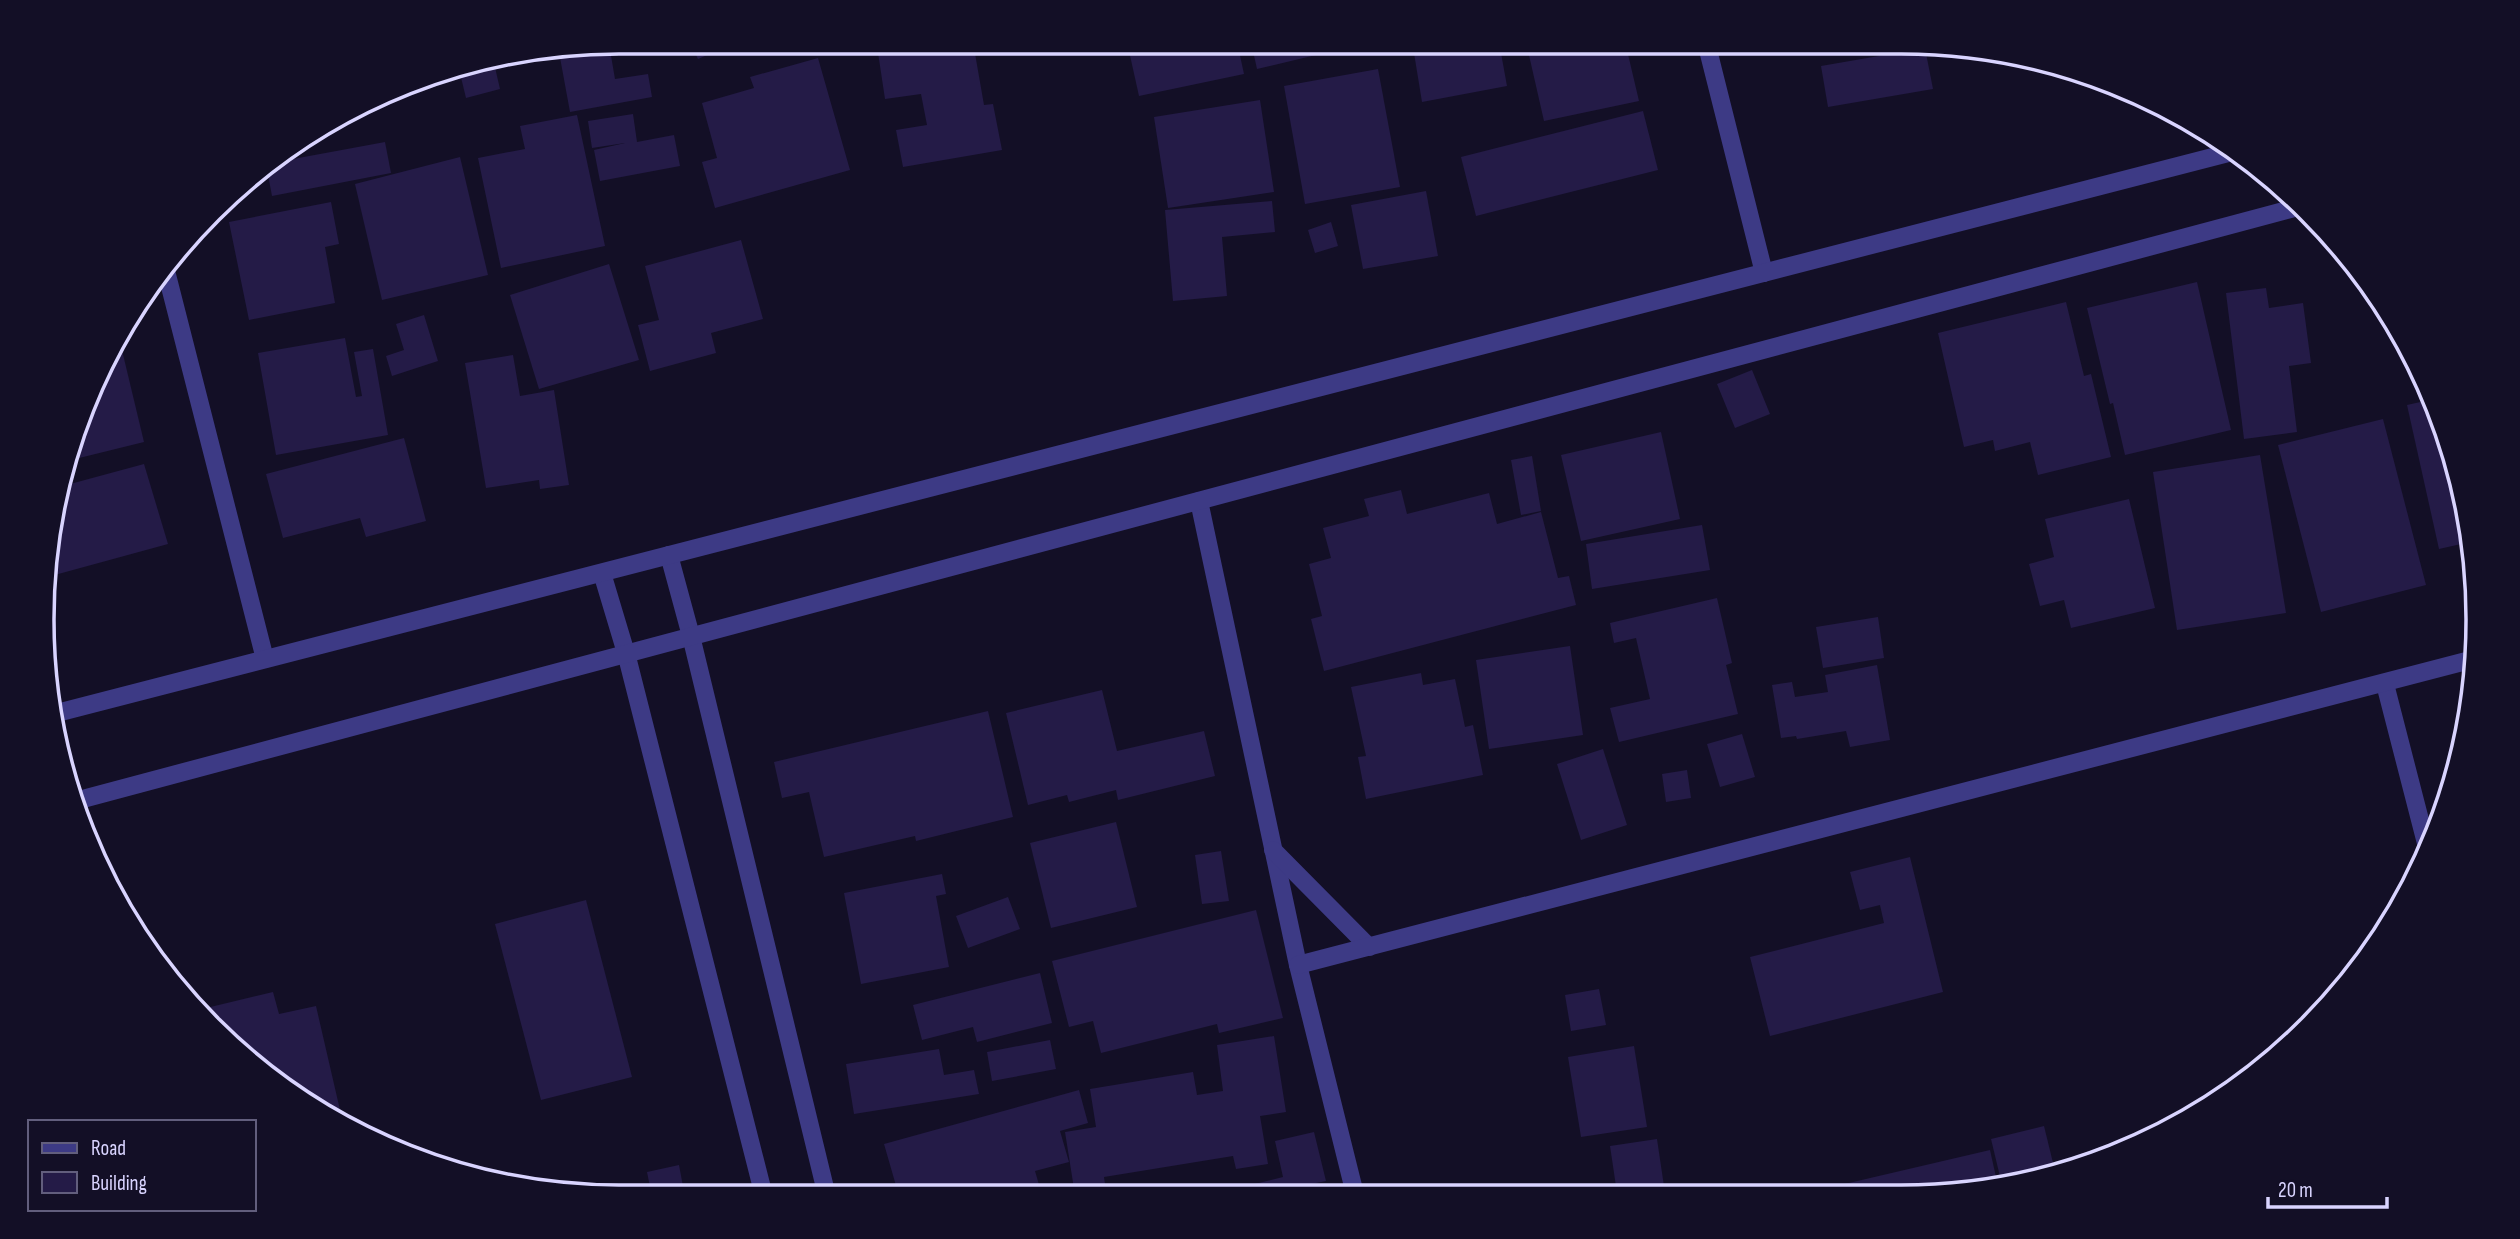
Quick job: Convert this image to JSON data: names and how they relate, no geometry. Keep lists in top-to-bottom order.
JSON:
{
  "legend": ["Road", "Building"],
  "scale_bar": "20 m"
}
